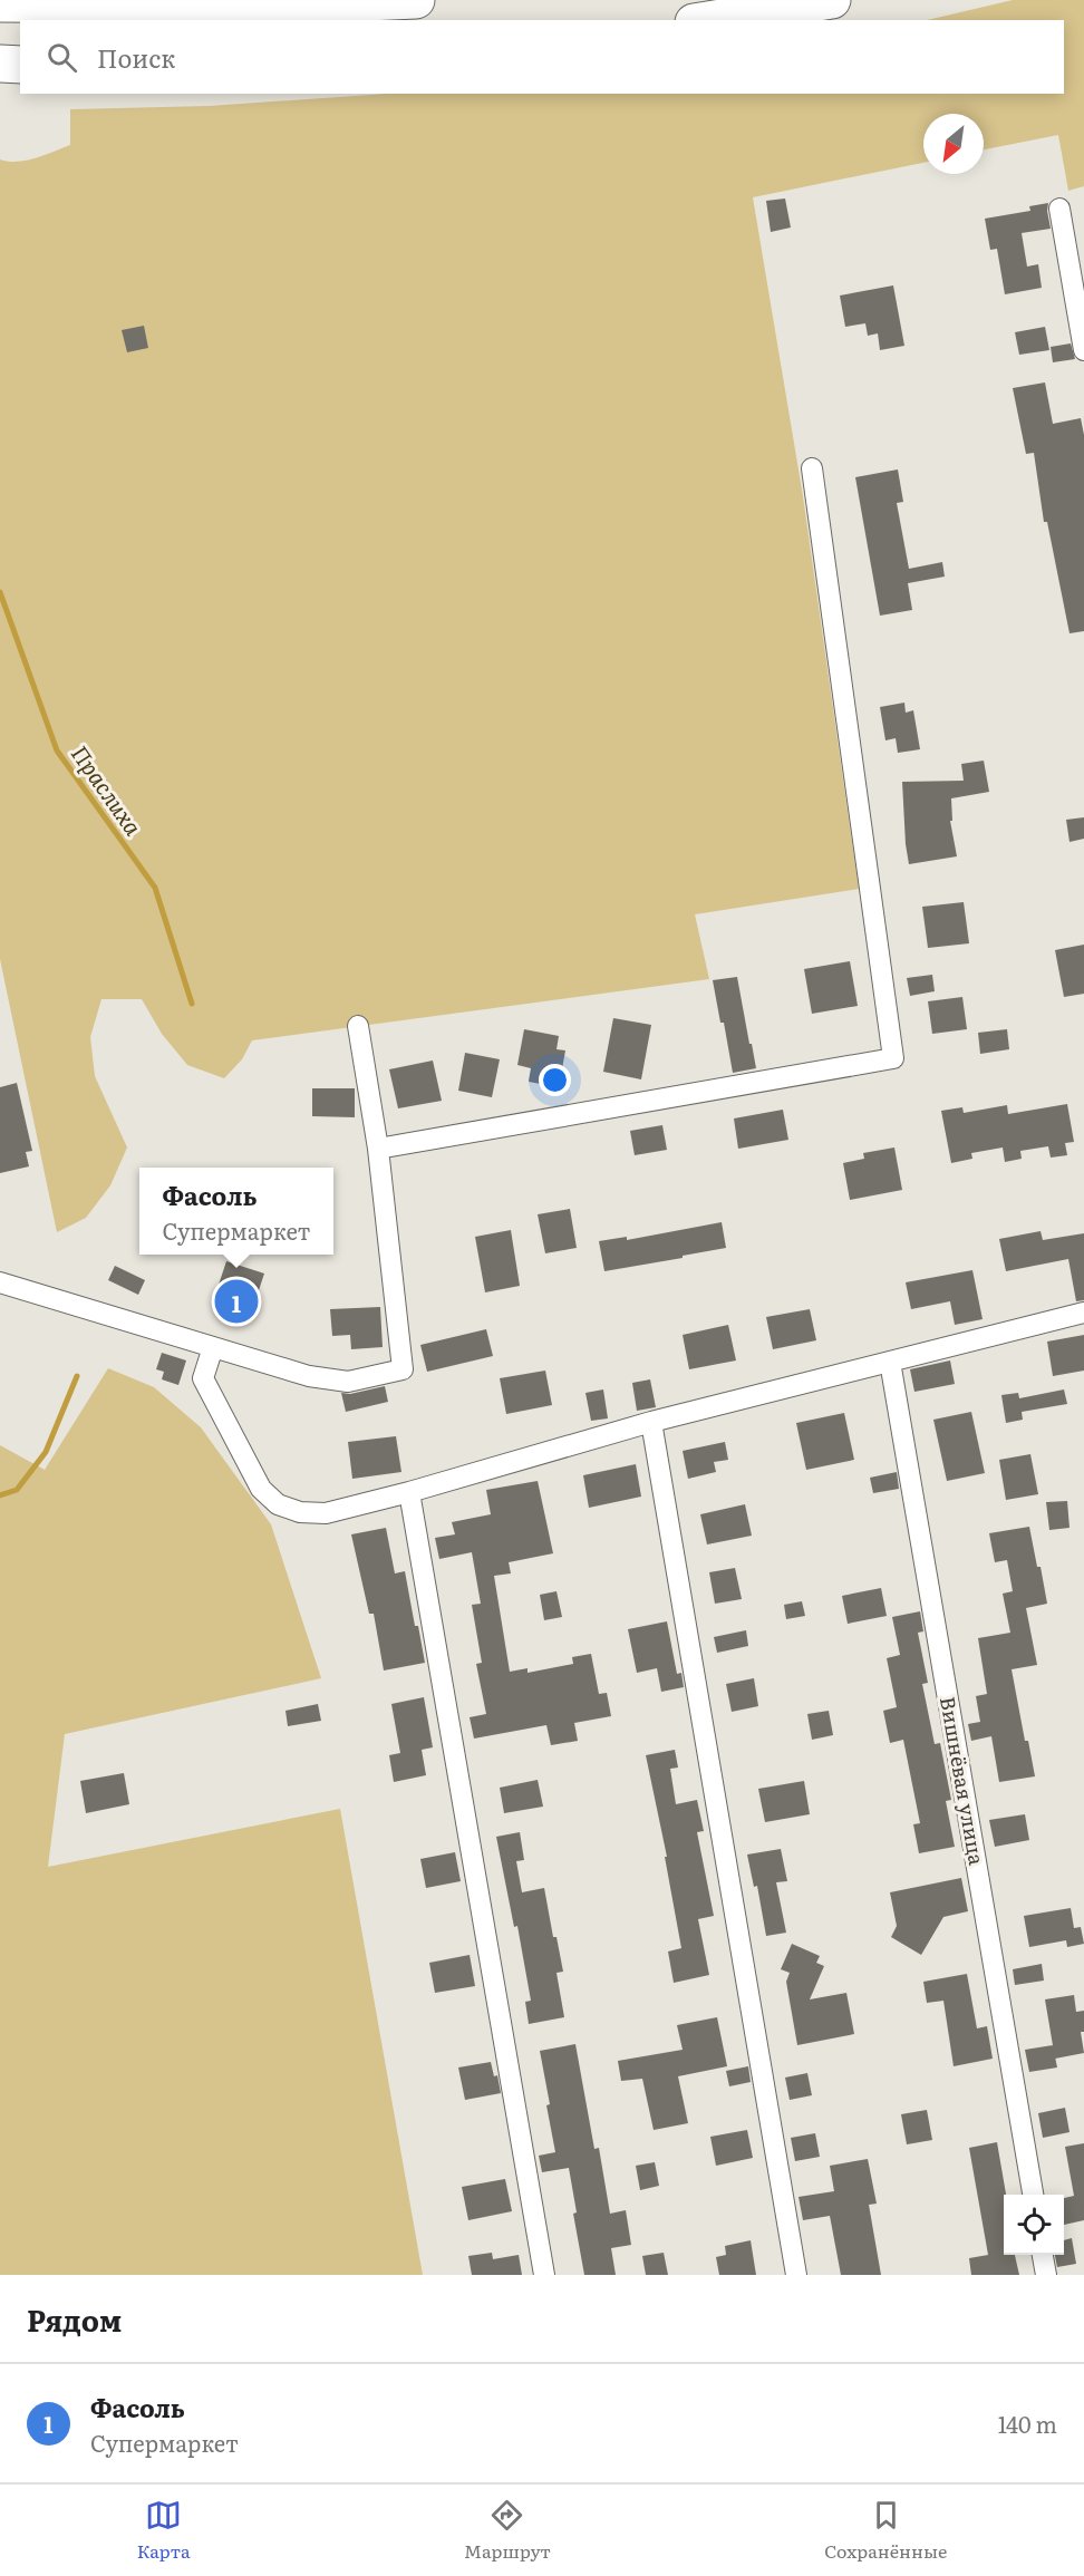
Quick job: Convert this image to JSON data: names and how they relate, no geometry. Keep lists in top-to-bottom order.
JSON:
{
  "streets": {
    "street": ["Вишнёвая улица"]
  },
  "water": ["Праслиха"],
  "north": "bottom left",
  "page": {
    "search": "Поиск",
    "popup": ["Фасоль", "Супермаркет"],
    "pins": "1",
    "heading": "Рядом",
    "list": [
      {
        "mark": "1",
        "name": "Фасоль",
        "note": "Супермаркет",
        "value": "140 m"
      }
    ],
    "nav": ["Карта", "Маршрут", "Сохранённые"]
  }
}
